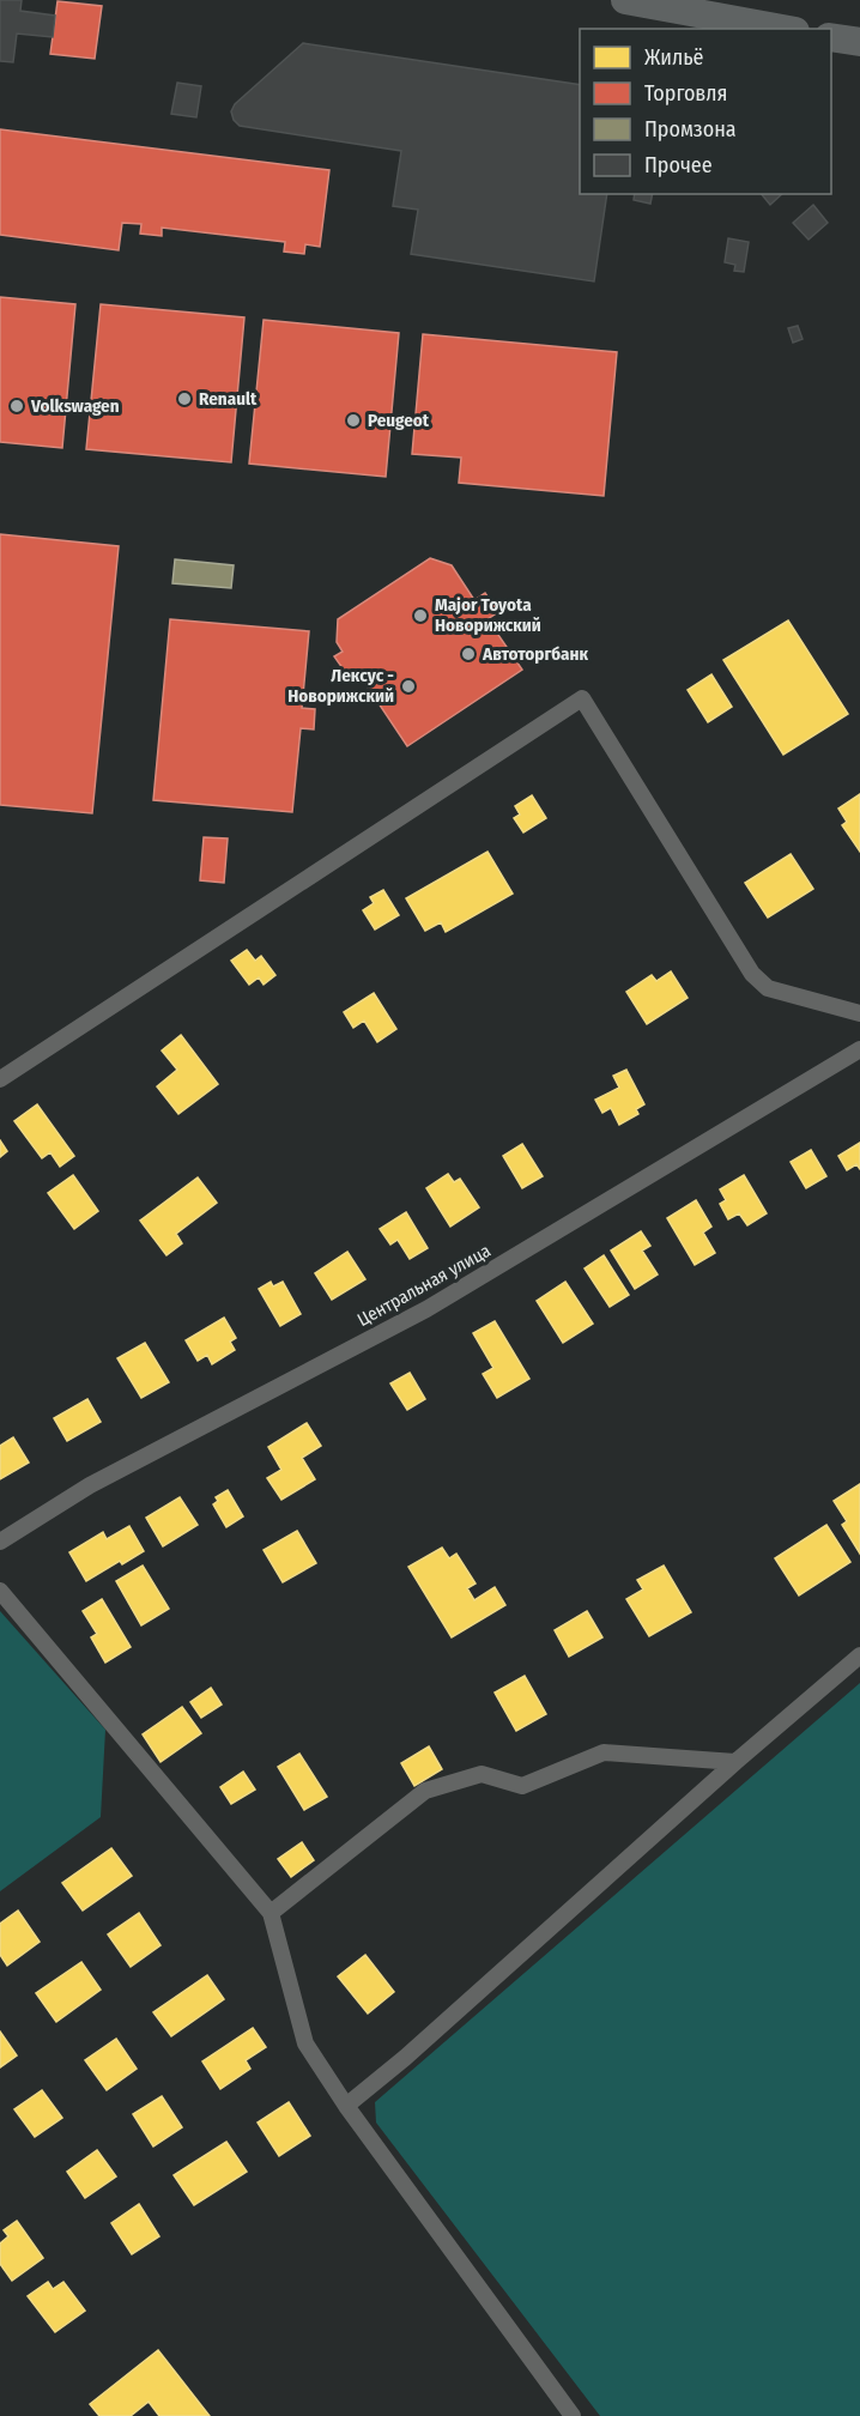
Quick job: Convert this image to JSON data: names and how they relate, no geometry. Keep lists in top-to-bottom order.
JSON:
{
  "streets": {
    "street": ["Центральная улица"]
  },
  "places": [
    "Renault",
    "Volkswagen",
    "Peugeot",
    "Major Toyota Новорижский",
    "Автоторгбанк",
    "Лексус - Новорижский"
  ],
  "legend": [
    "Жильё",
    "Торговля",
    "Промзона",
    "Прочее"
  ]
}
